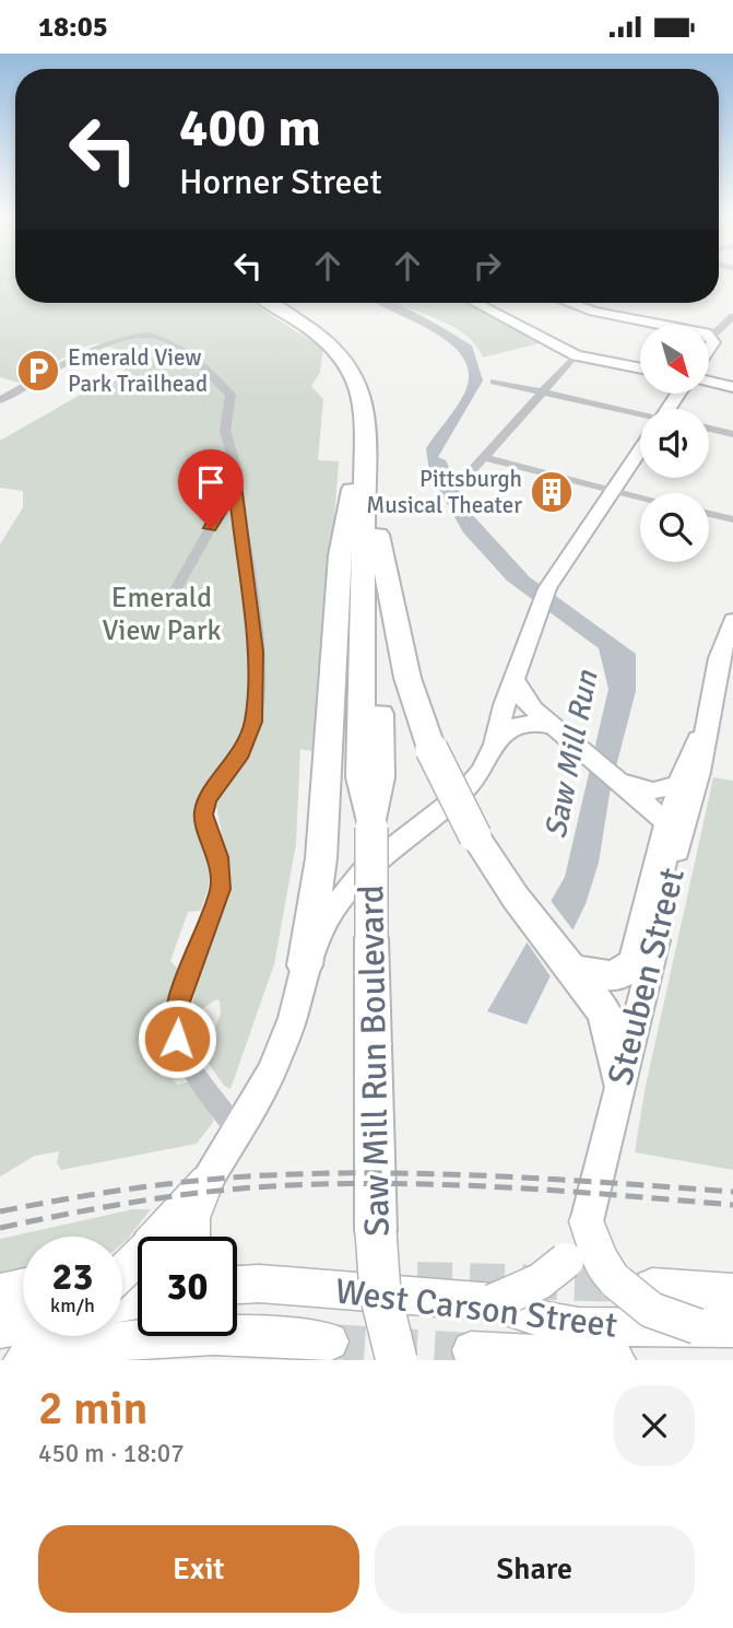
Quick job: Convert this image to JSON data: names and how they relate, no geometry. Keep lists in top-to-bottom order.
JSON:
{
  "streets": {
    "highway": ["Saw Mill Run Boulevard"],
    "main road": ["Steuben Street", "West Carson Street"]
  },
  "crossings": [
    ["Saw Mill Run Boulevard", "West Carson Street"]
  ],
  "water": ["Saw Mill Run"],
  "parks": ["Emerald View Park"],
  "places": {
    "parking": ["Emerald View Park Trailhead"],
    "building": ["Pittsburgh Musical Theater"]
  },
  "north": "bottom right",
  "page": {
    "status": "18:05",
    "turn": ["400 m", "Horner Street"],
    "speed": "23 km/h",
    "limit": "30",
    "heading": ["2 min", "450 m · 18:07"],
    "buttons": ["Exit", "Share"]
  }
}
